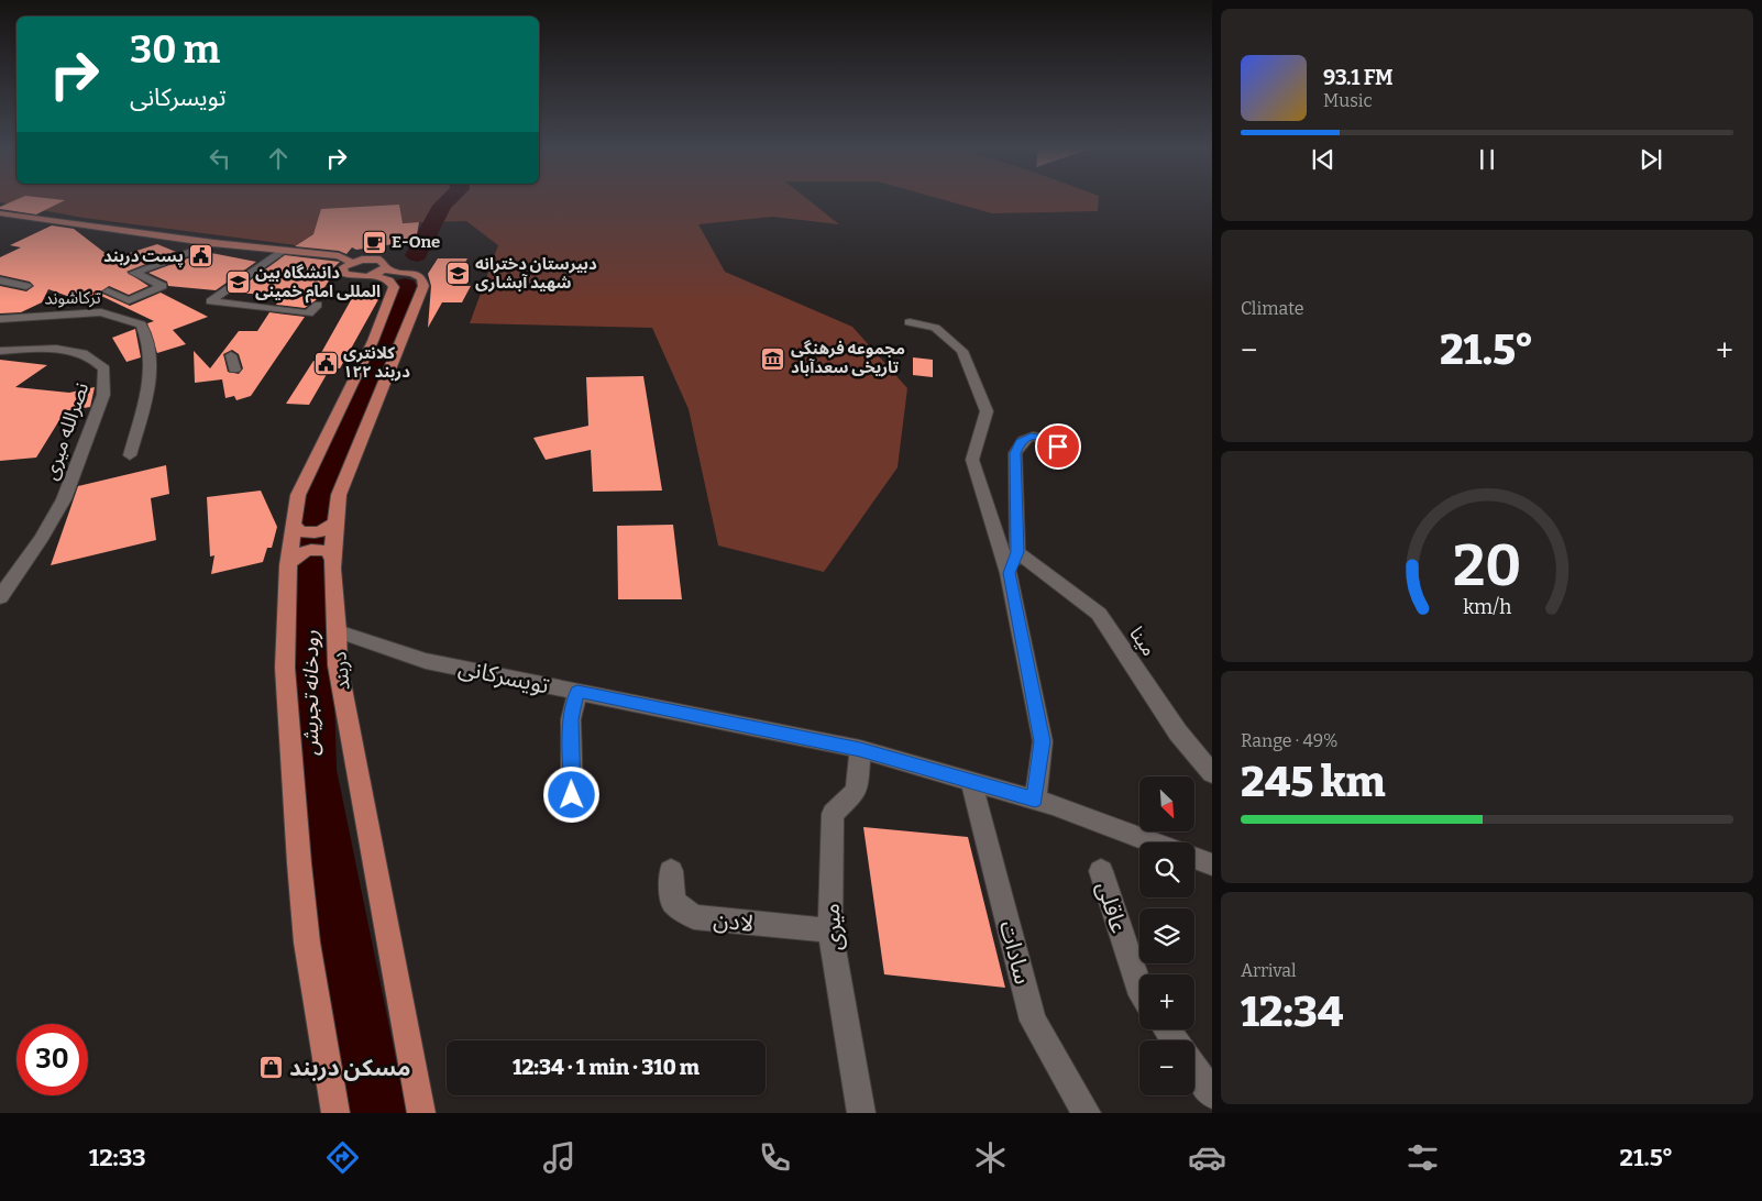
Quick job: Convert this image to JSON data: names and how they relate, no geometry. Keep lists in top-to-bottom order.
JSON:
{
  "streets": {
    "main road": ["دربند"],
    "street": [
      "ترکاشوند",
      "نصرالله میری",
      "مینا",
      "تویسرکانی",
      "عاقلی",
      "لادن",
      "میری",
      "سادات"
    ]
  },
  "crossings": [
    ["دربند", "تویسرکانی"],
    ["تویسرکانی", "میری"],
    ["تویسرکانی", "سادات"],
    ["لادن", "میری"]
  ],
  "water": ["رودخانه تجریش"],
  "places": {
    "cafe": ["E-One"],
    "public building": ["پست دربند", "کلانتری ۱۲۲ دربند"],
    "school or university": ["دبیرستان دخترانه شهید آبشاری", "دانشگاه بین المللی امام خمینی"],
    "museum": ["مجموعه فرهنگی تاریخی سعدآباد"],
    "shop": ["مسکن دربند"]
  },
  "north": "bottom right",
  "page": {
    "turn": ["30 m", "تویسرکانی"],
    "song": ["93.1 FM", "Music"],
    "tile": [
      "Climate",
      ["Range · 49%", "245 km"],
      ["Arrival", "12:34"]
    ],
    "heat": ["−", "21.5°", "+"],
    "map_buttons": ["+", "−"],
    "limit": "30",
    "trip": "12:34 · 1 min · 310 m",
    "tabs": ["12:33", "21.5°"],
    "gauge": ["20", "km/h"]
  }
}
